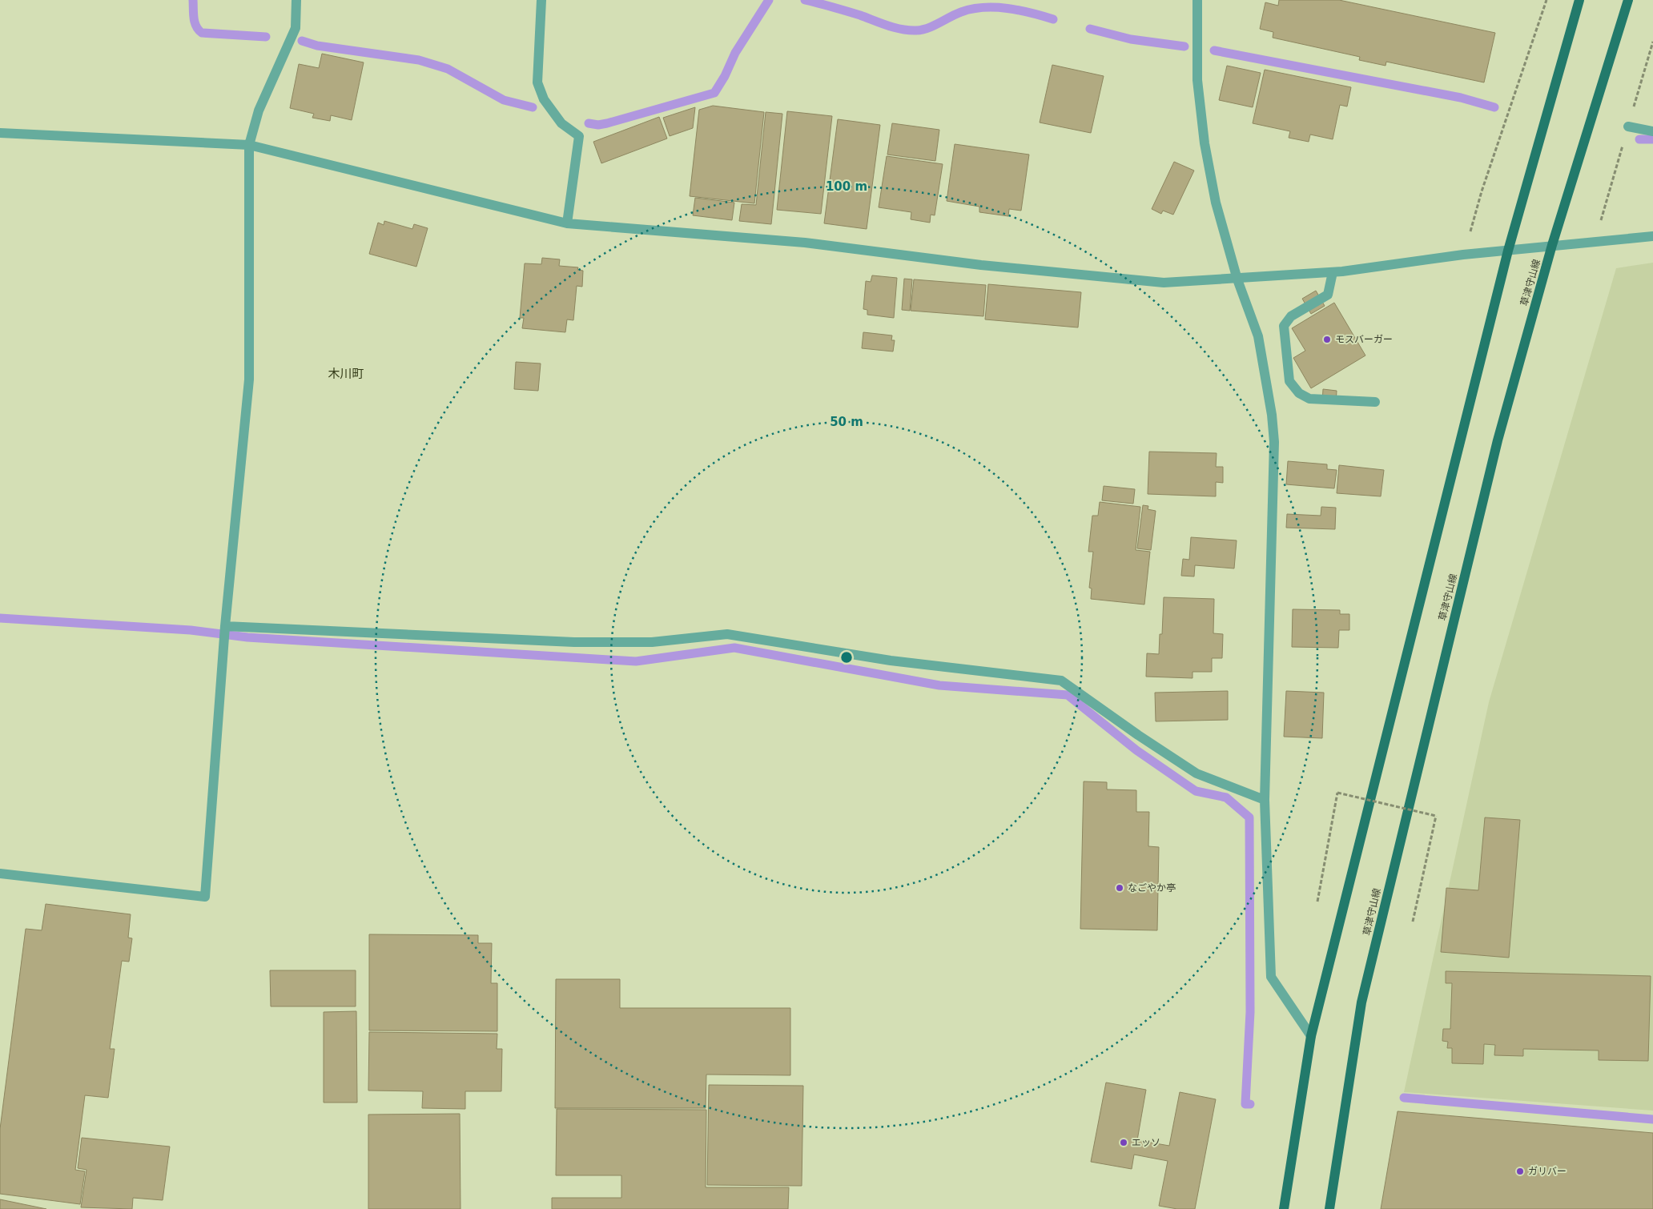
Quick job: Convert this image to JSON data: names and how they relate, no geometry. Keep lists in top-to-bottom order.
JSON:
{
  "streets": {
    "main road": ["草津守山線"]
  },
  "districts": ["木川町"],
  "places": [
    "モスバーガー",
    "なごやか亭",
    "エッソ",
    "ガリバー"
  ],
  "rings": ["100 m", "50 m"]
}
